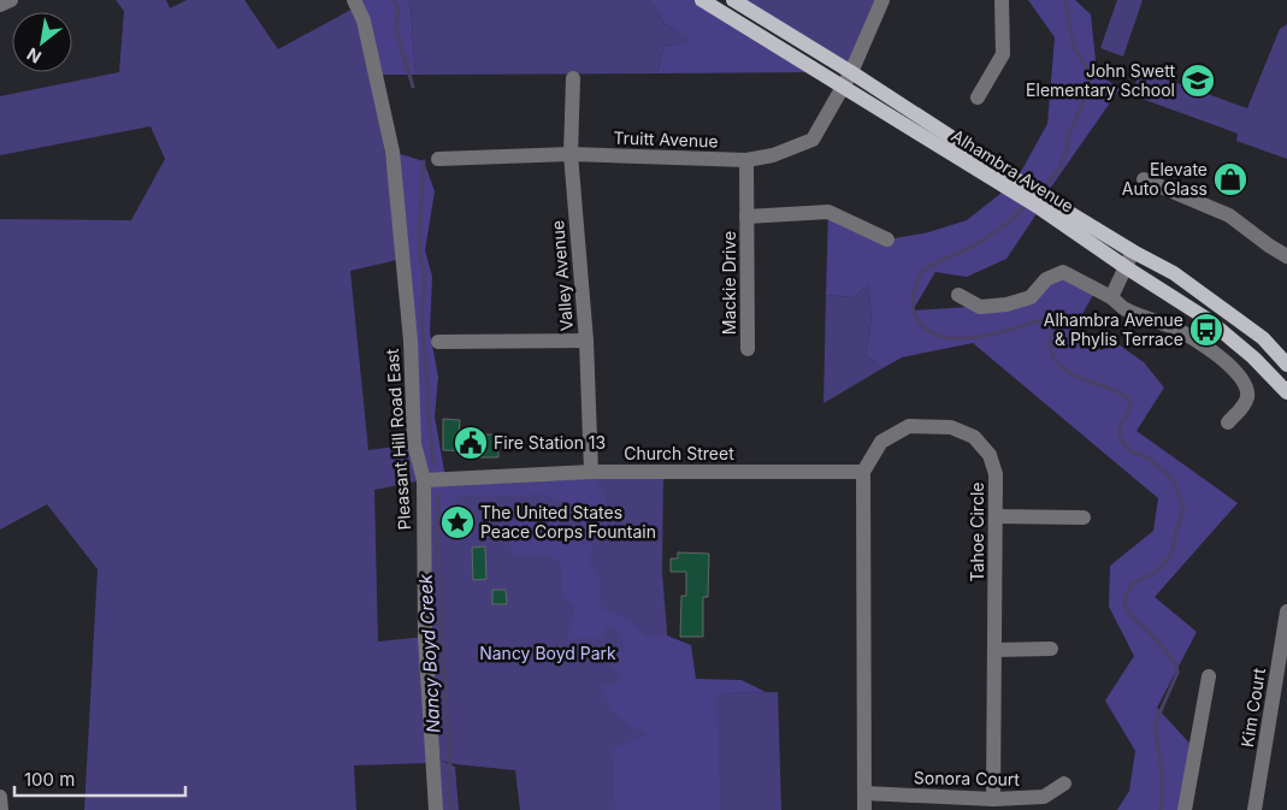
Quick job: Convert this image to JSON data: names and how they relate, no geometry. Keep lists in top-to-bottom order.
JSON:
{
  "streets": {
    "main road": ["Alhambra Avenue"],
    "street": [
      "Truitt Avenue",
      "Valley Avenue",
      "Mackie Drive",
      "Pleasant Hill Road East",
      "Church Street",
      "Tahoe Circle",
      "Kim Court",
      "Sonora Court"
    ]
  },
  "crossings": [
    ["Truitt Avenue", "Alhambra Avenue"],
    ["Truitt Avenue", "Valley Avenue"],
    ["Truitt Avenue", "Mackie Drive"],
    ["Valley Avenue", "Church Street"],
    ["Pleasant Hill Road East", "Church Street"],
    ["Church Street", "Tahoe Circle"],
    ["Tahoe Circle", "Sonora Court"]
  ],
  "water": ["Nancy Boyd Creek"],
  "parks": ["Nancy Boyd Park"],
  "places": {
    "school or university": ["John Swett Elementary School"],
    "shop": ["Elevate Auto Glass"],
    "bus stop": ["Alhambra Avenue & Phylis Terrace"],
    "public building": ["Fire Station 13"],
    "place": ["The United States Peace Corps Fountain"]
  },
  "scale_bar": "100 m",
  "north": "bottom left"
}
